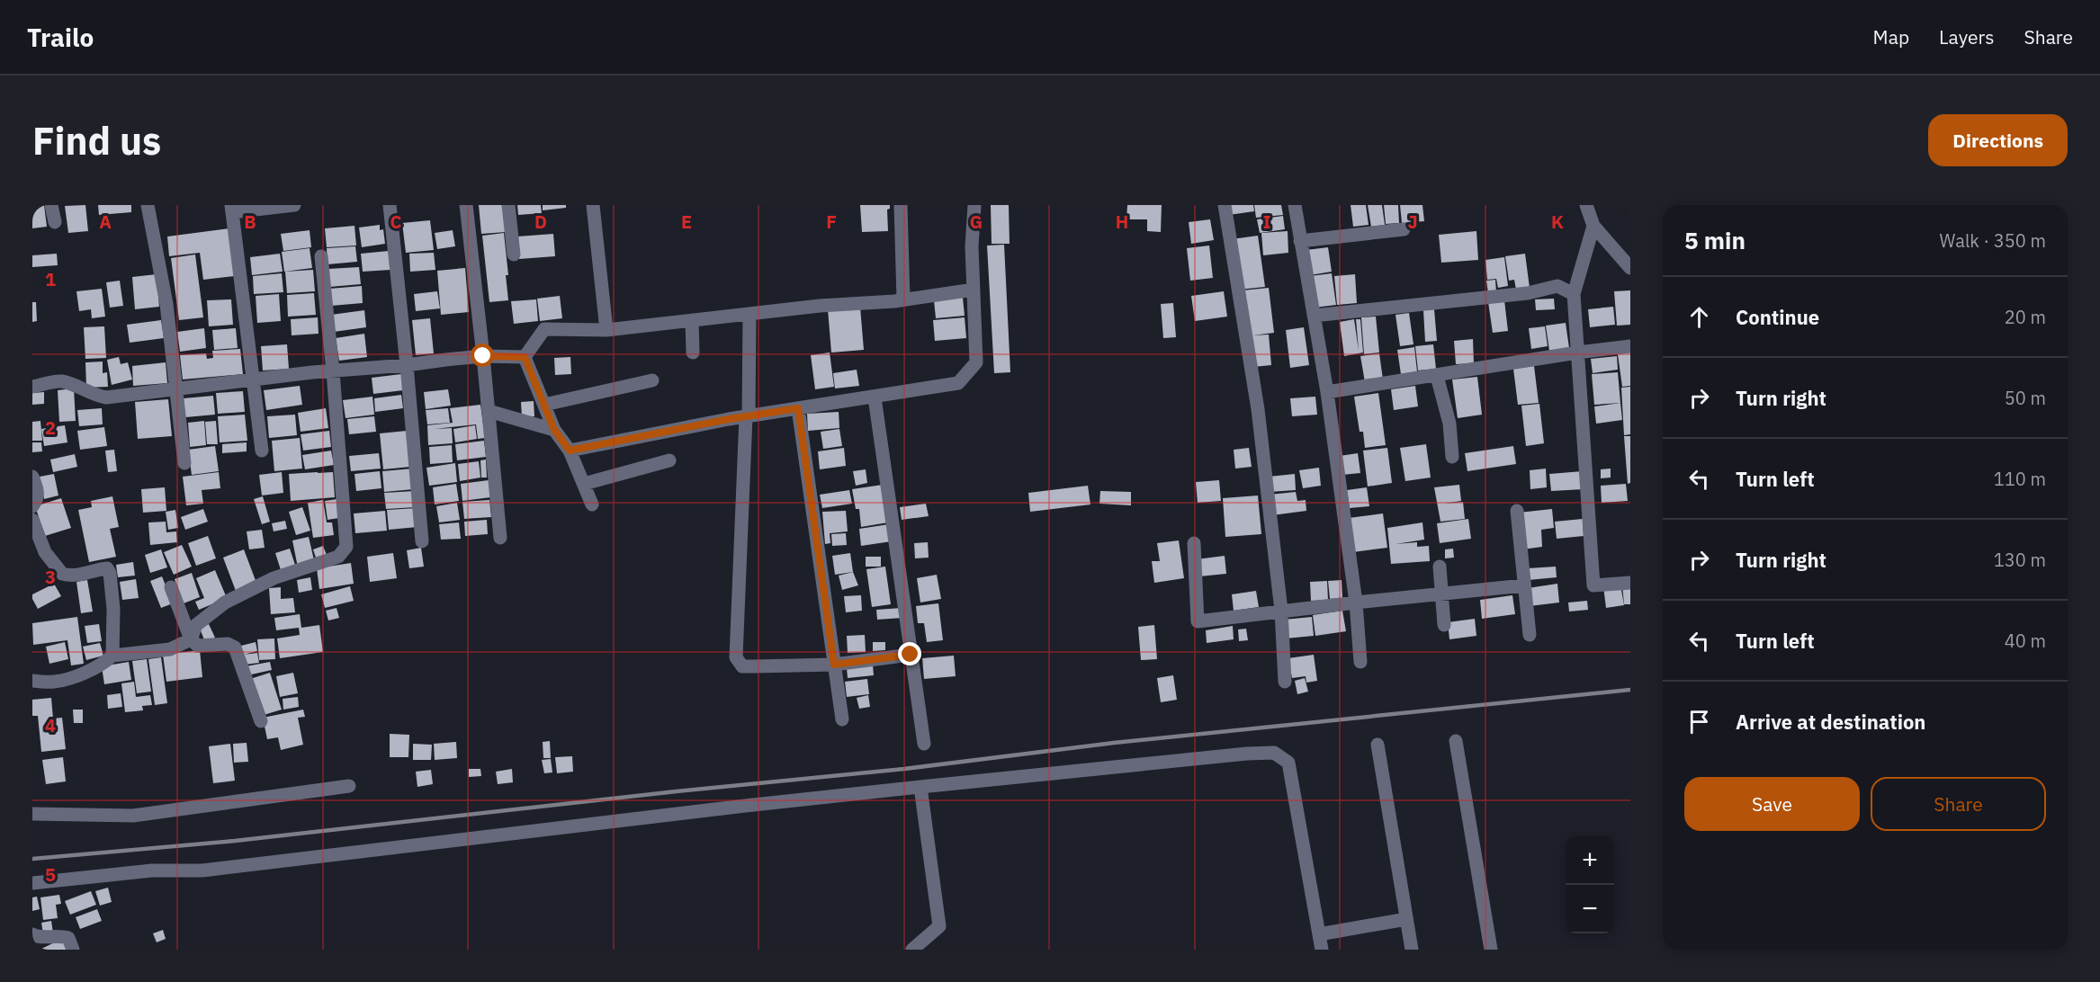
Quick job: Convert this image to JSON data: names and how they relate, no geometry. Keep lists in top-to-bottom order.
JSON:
{
  "page": {
    "header": "Trailo",
    "nav": ["Map", "Layers", "Share"],
    "buttons": [
      "Directions",
      ["Save", "Share"]
    ],
    "title": "Find us",
    "heading": ["5 min", "Walk · 350 m"],
    "list": [
      ["Continue", "20 m"],
      ["Turn right", "50 m"],
      ["Turn left", "110 m"],
      ["Turn right", "130 m"],
      ["Turn left", "40 m"],
      "Arrive at destination"
    ],
    "map_buttons": ["+", "−"]
  },
  "grid": {
    "columns": [
      "A",
      "B",
      "C",
      "D",
      "E",
      "F",
      "G",
      "H",
      "I",
      "J",
      "K"
    ],
    "rows": [
      "1",
      "2",
      "3",
      "4",
      "5"
    ]
  }
}
